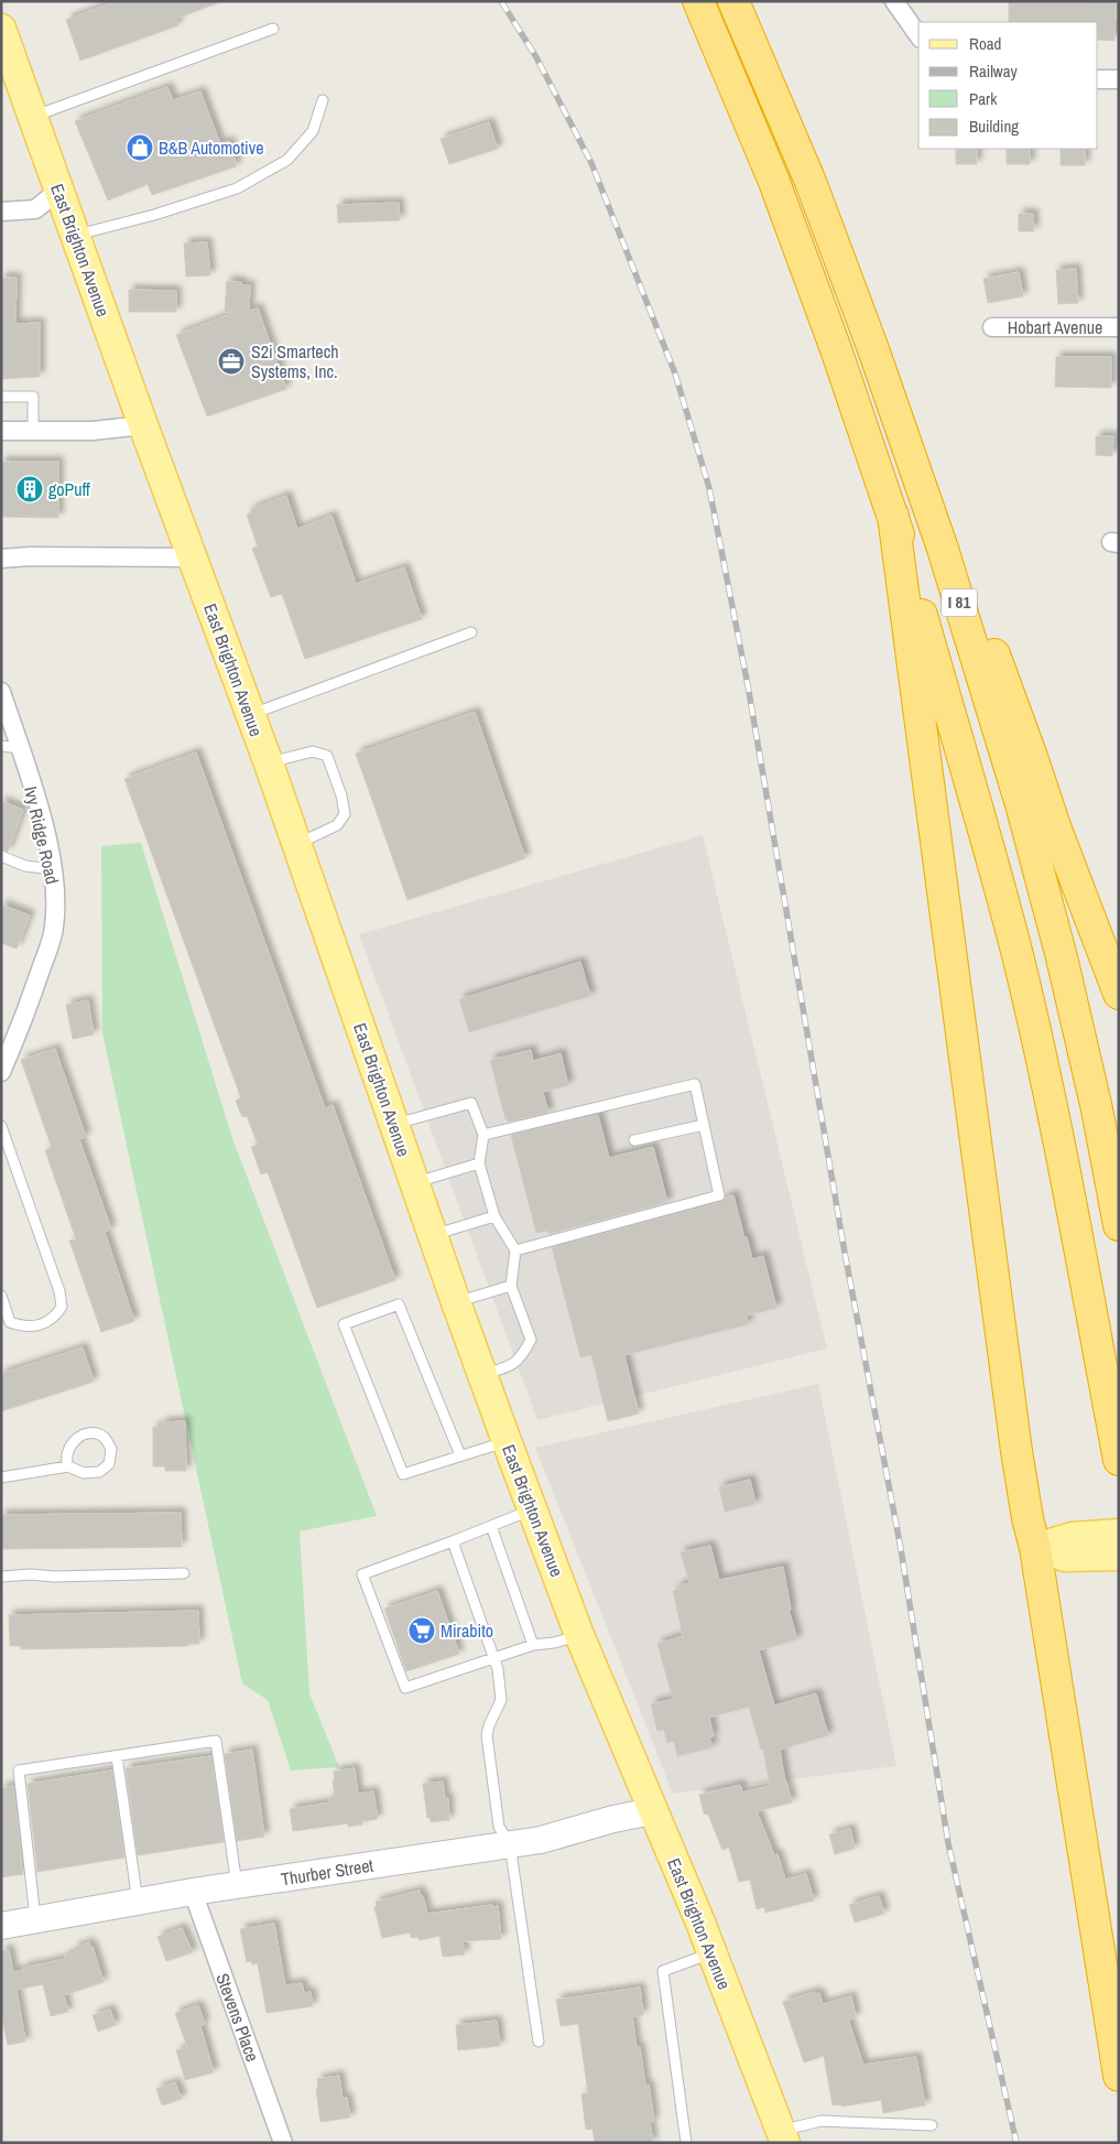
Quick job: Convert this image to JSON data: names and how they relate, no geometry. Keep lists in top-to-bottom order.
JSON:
{
  "streets": {
    "highway": ["I 81"],
    "main road": ["East Brighton Avenue"],
    "street": [
      "Hobart Avenue",
      "Ivy Ridge Road",
      "Thurber Street",
      "Stevens Place"
    ]
  },
  "crossings": [
    ["East Brighton Avenue", "Thurber Street"],
    ["Thurber Street", "Stevens Place"]
  ],
  "places": {
    "shop": ["B&B Automotive"],
    "office": ["S2i Smartech Systems, Inc."],
    "building": ["goPuff"],
    "supermarket": ["Mirabito"]
  },
  "legend": [
    "Road",
    "Railway",
    "Park",
    "Building"
  ]
}
